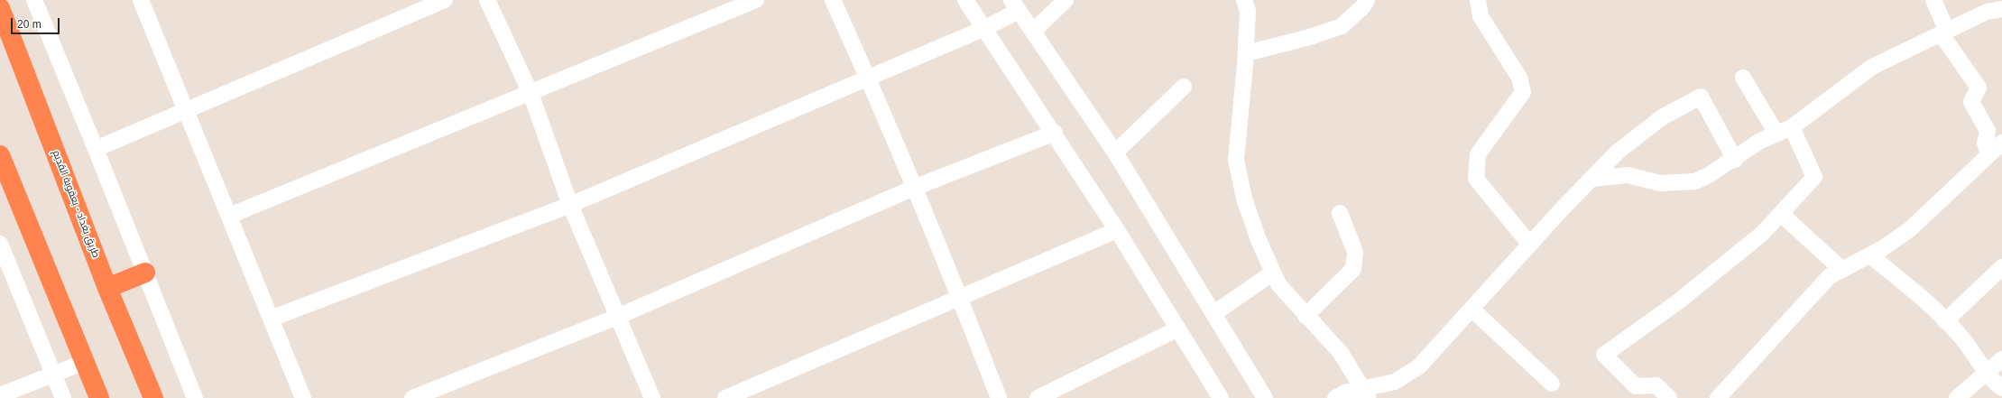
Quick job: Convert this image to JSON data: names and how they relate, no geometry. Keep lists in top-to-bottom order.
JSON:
{
  "streets": {
    "highway": ["طريق بغداد - بعقوبة القديم"]
  },
  "scale_bar": "20 m"
}
